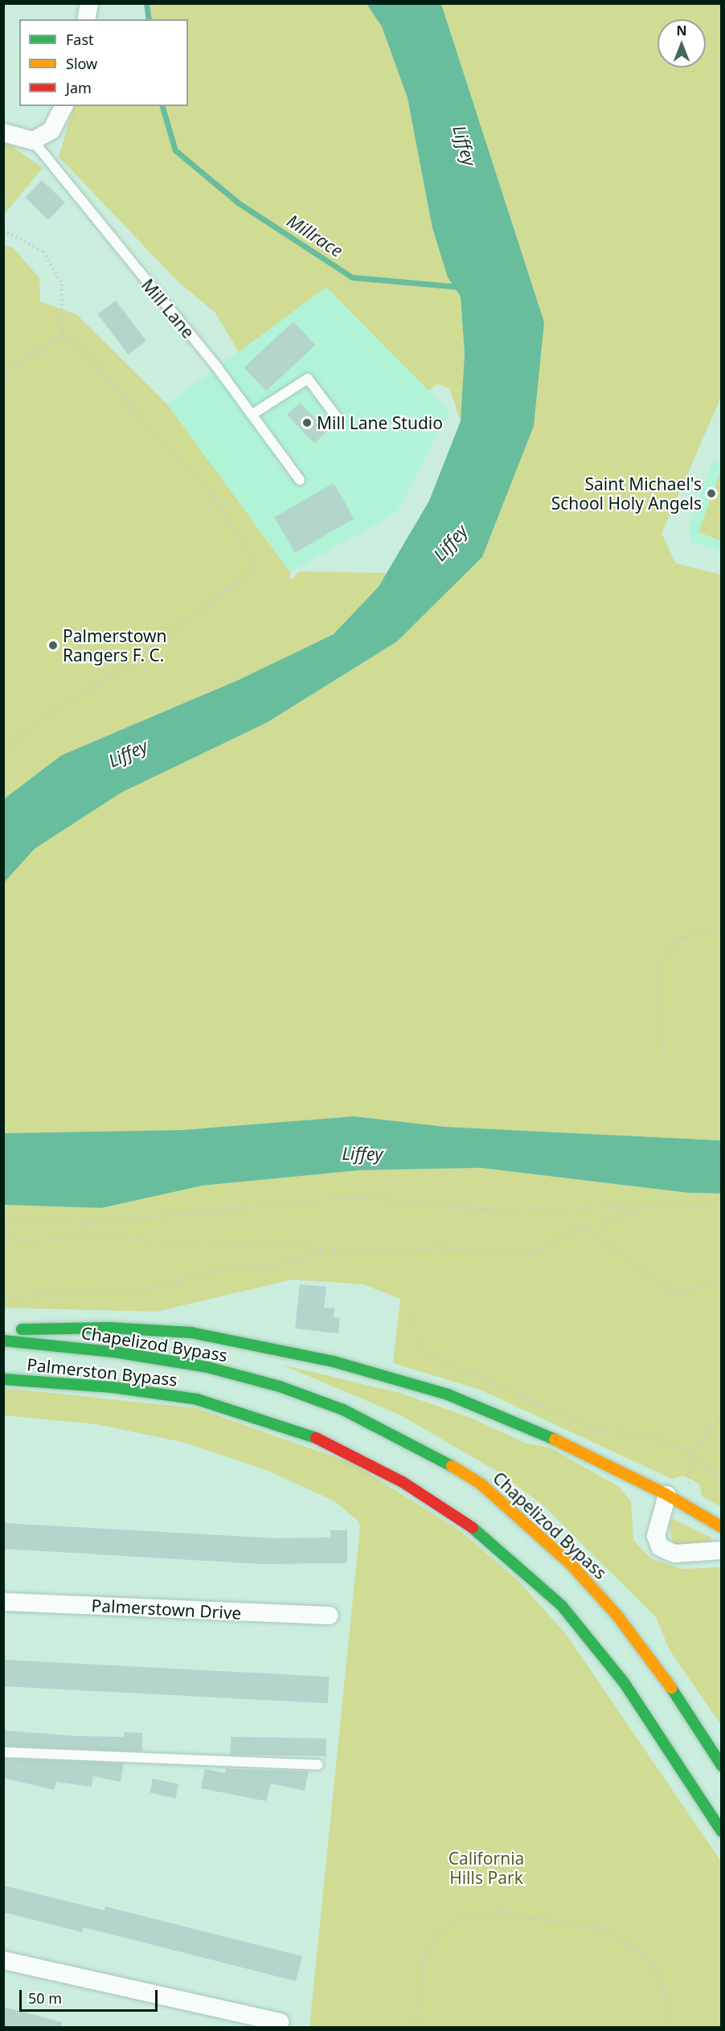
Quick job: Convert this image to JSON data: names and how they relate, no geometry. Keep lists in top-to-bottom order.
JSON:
{
  "streets": {
    "main road": ["Chapelizod Bypass", "Palmerston Bypass"],
    "street": ["Palmerstown Drive"],
    "lane": ["Mill Lane"]
  },
  "water": ["Liffey", "Millrace"],
  "parks": ["California Hills Park"],
  "places": ["Mill Lane Studio", "Saint Michael's School Holy Angels", "Palmerstown Rangers F. C."],
  "legend": ["Fast", "Slow", "Jam"],
  "scale_bar": "50 m",
  "north": "top"
}
